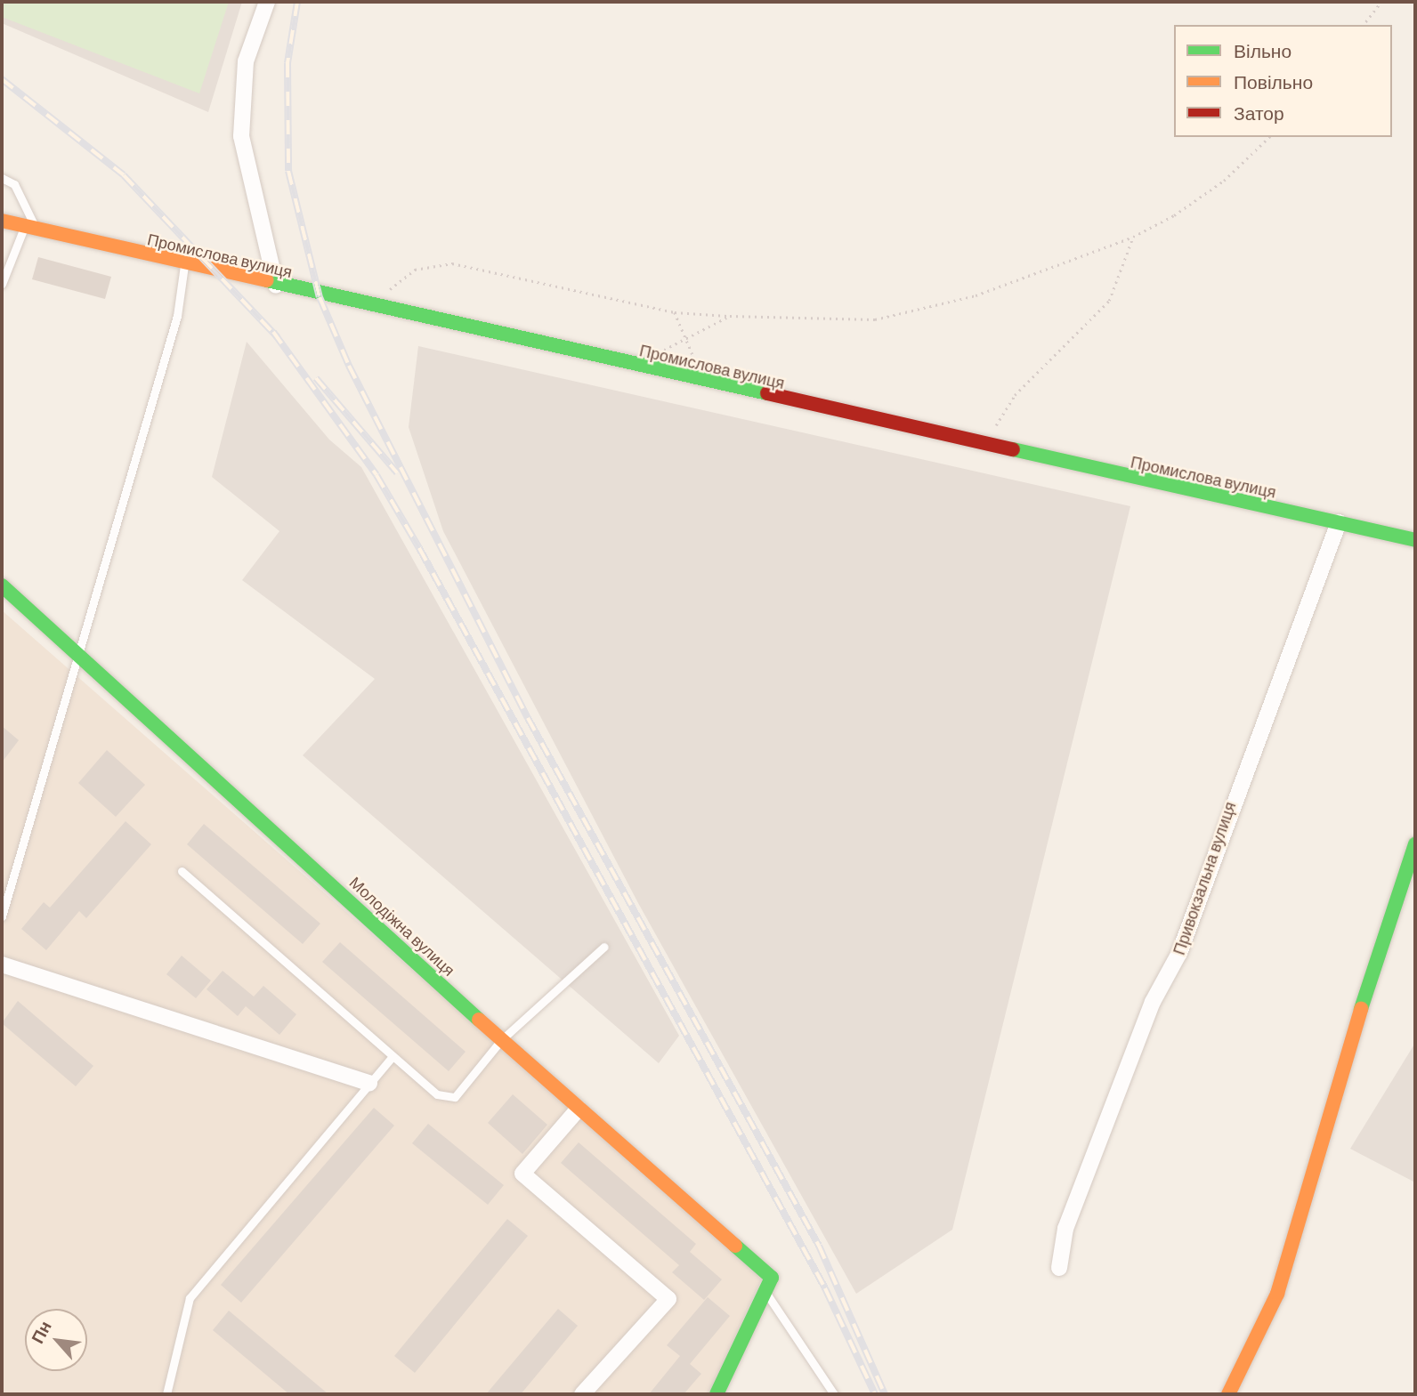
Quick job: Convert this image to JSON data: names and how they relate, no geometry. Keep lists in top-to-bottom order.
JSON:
{
  "streets": {
    "street": ["Промислова вулиця", "Привокзальна вулиця", "Молодіжна вулиця"]
  },
  "crossings": [
    ["Промислова вулиця", "Привокзальна вулиця"]
  ],
  "legend": ["Вільно", "Повільно", "Затор"],
  "north": "top left"
}
